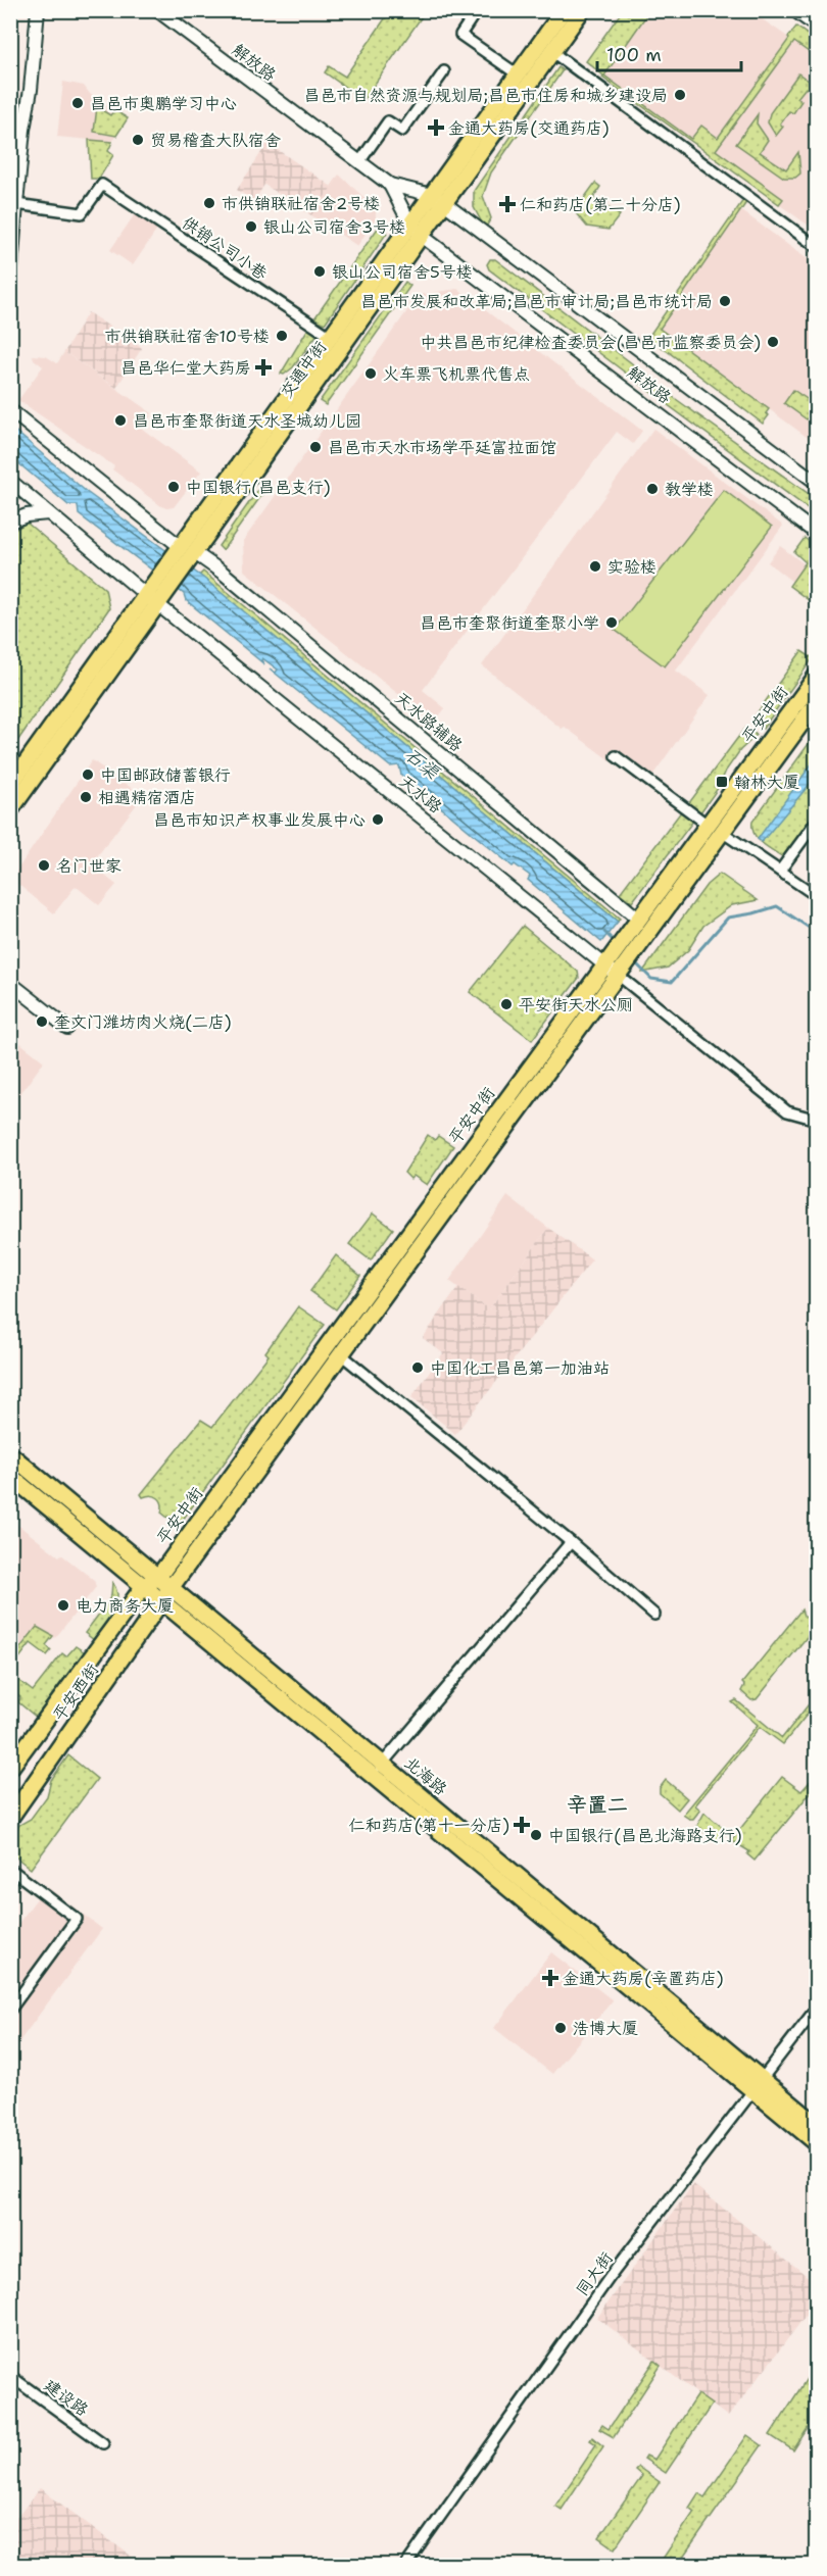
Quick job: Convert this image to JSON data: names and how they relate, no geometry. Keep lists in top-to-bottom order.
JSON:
{
  "streets": {
    "main road": [
      "交通中街",
      "平安中街",
      "平安西街",
      "北海路"
    ],
    "street": [
      "解放路",
      "供销公司小巷",
      "天水路辅路",
      "天水路",
      "同大街",
      "建设路"
    ]
  },
  "crossings": [
    ["解放路", "交通中街"],
    ["供销公司小巷", "交通中街"],
    ["交通中街", "天水路辅路"],
    ["交通中街", "天水路"],
    ["平安中街", "天水路辅路"],
    ["平安中街", "天水路"],
    ["平安中街", "平安西街"],
    ["平安中街", "北海路"],
    ["平安西街", "北海路"],
    ["北海路", "同大街"]
  ],
  "districts": ["辛置二"],
  "water": ["石渠"],
  "places": {
    "other": [
      "昌邑市自然资源与规划局;昌邑市住房和城乡建设局",
      "昌邑市奥鹏学习中心",
      "贸易稽查大队宿舍",
      "市供销联社宿舍2号楼",
      "银山公司宿舍3号楼",
      "银山公司宿舍5号楼",
      "昌邑市发展和改革局;昌邑市审计局;昌邑市统计局",
      "市供销联社宿舍10号楼",
      "中共昌邑市纪律检查委员会(昌邑市监察委员会)",
      "火车票飞机票代售点",
      "昌邑市奎聚街道天水圣城幼儿园",
      "昌邑市天水市场学平廷富拉面馆",
      "中国银行(昌邑支行)",
      "教学楼",
      "实验楼",
      "昌邑市奎聚街道奎聚小学",
      "中国邮政储蓄银行",
      "相遇精宿酒店",
      "昌邑市知识产权事业发展中心",
      "名门世家",
      "平安街天水公厕",
      "奎文门潍坊肉火烧(二店)",
      "中国化工昌邑第一加油站",
      "电力商务大厦",
      "中国银行(昌邑北海路支行)",
      "浩博大厦"
    ],
    "health": [
      "金通大药房(交通药店)",
      "仁和药店(第二十分店)",
      "昌邑华仁堂大药房",
      "仁和药店(第十一分店)",
      "金通大药房(辛置药店)"
    ],
    "transit": ["翰林大厦"]
  },
  "scale_bar": "100 m"
}
